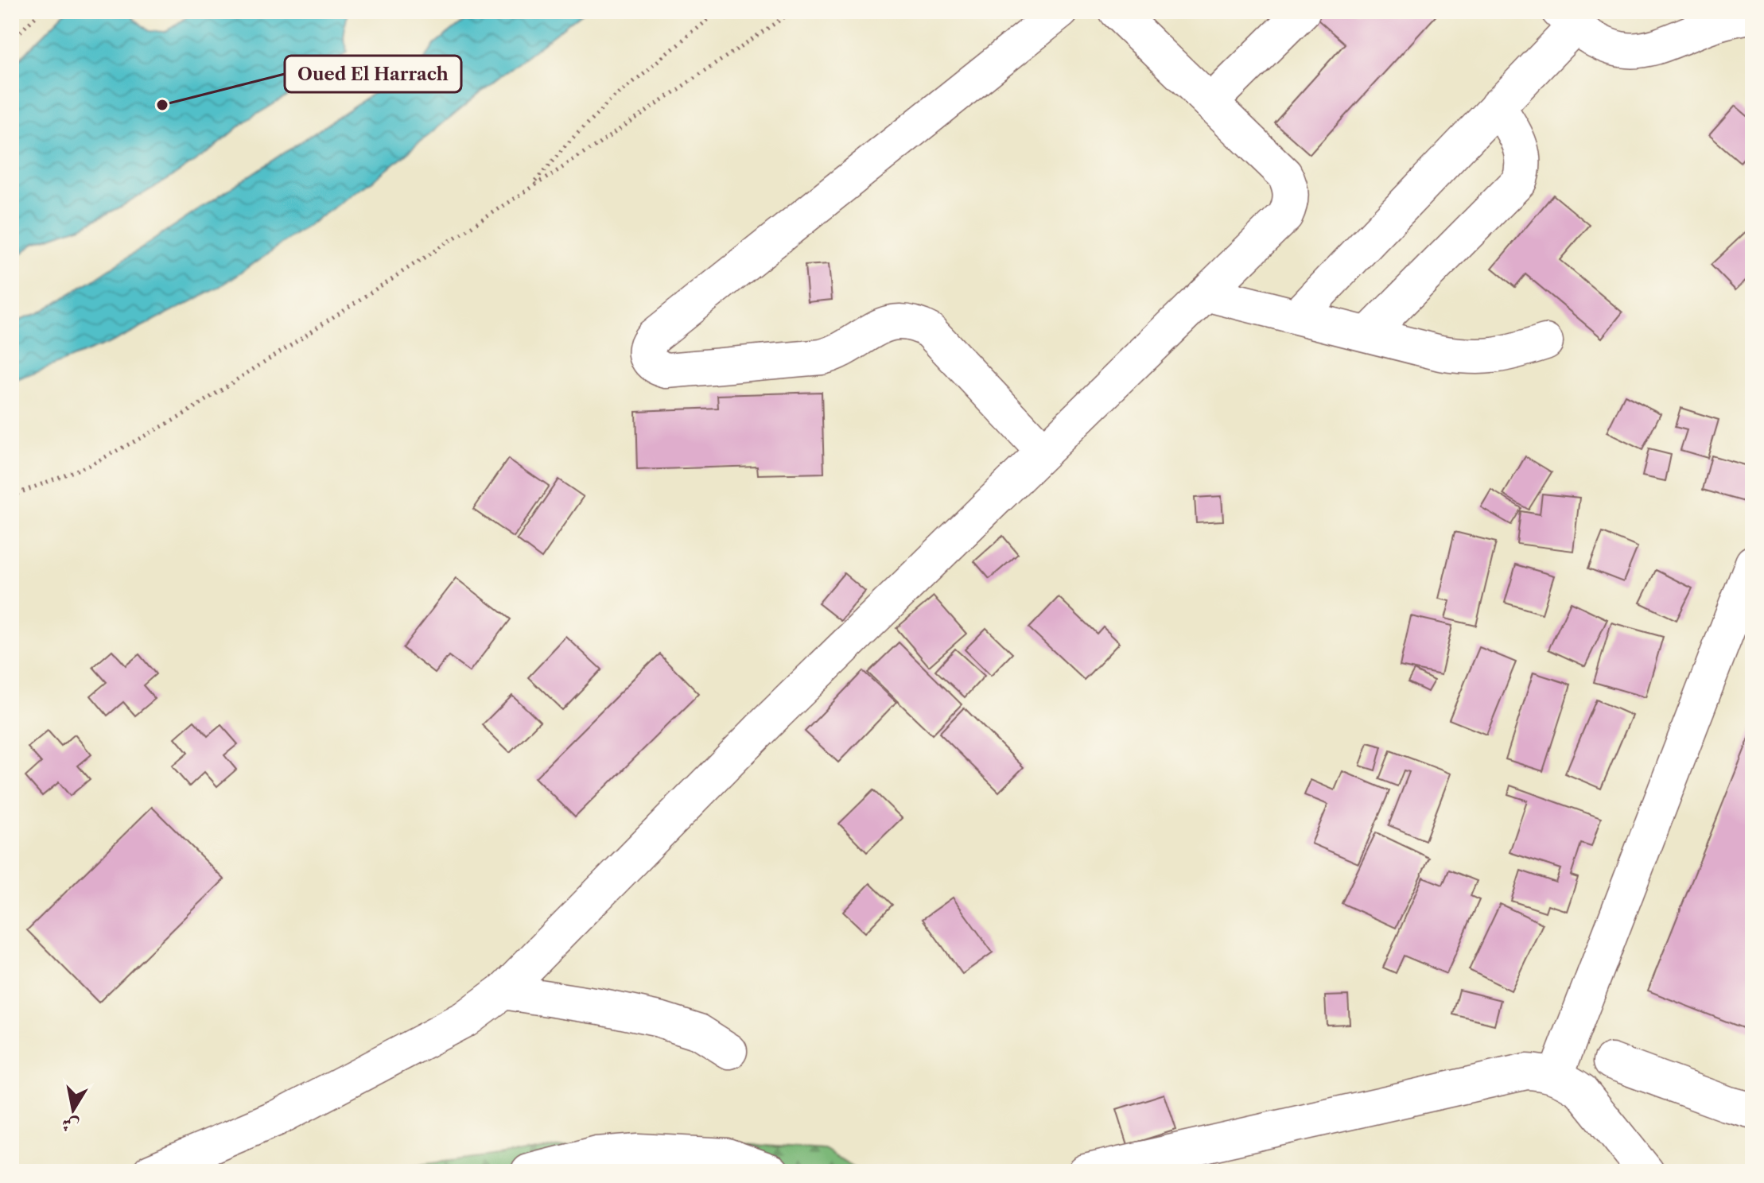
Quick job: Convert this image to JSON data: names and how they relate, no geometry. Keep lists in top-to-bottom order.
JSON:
{
  "places": ["Oued El Harrach"],
  "north": "bottom"
}
